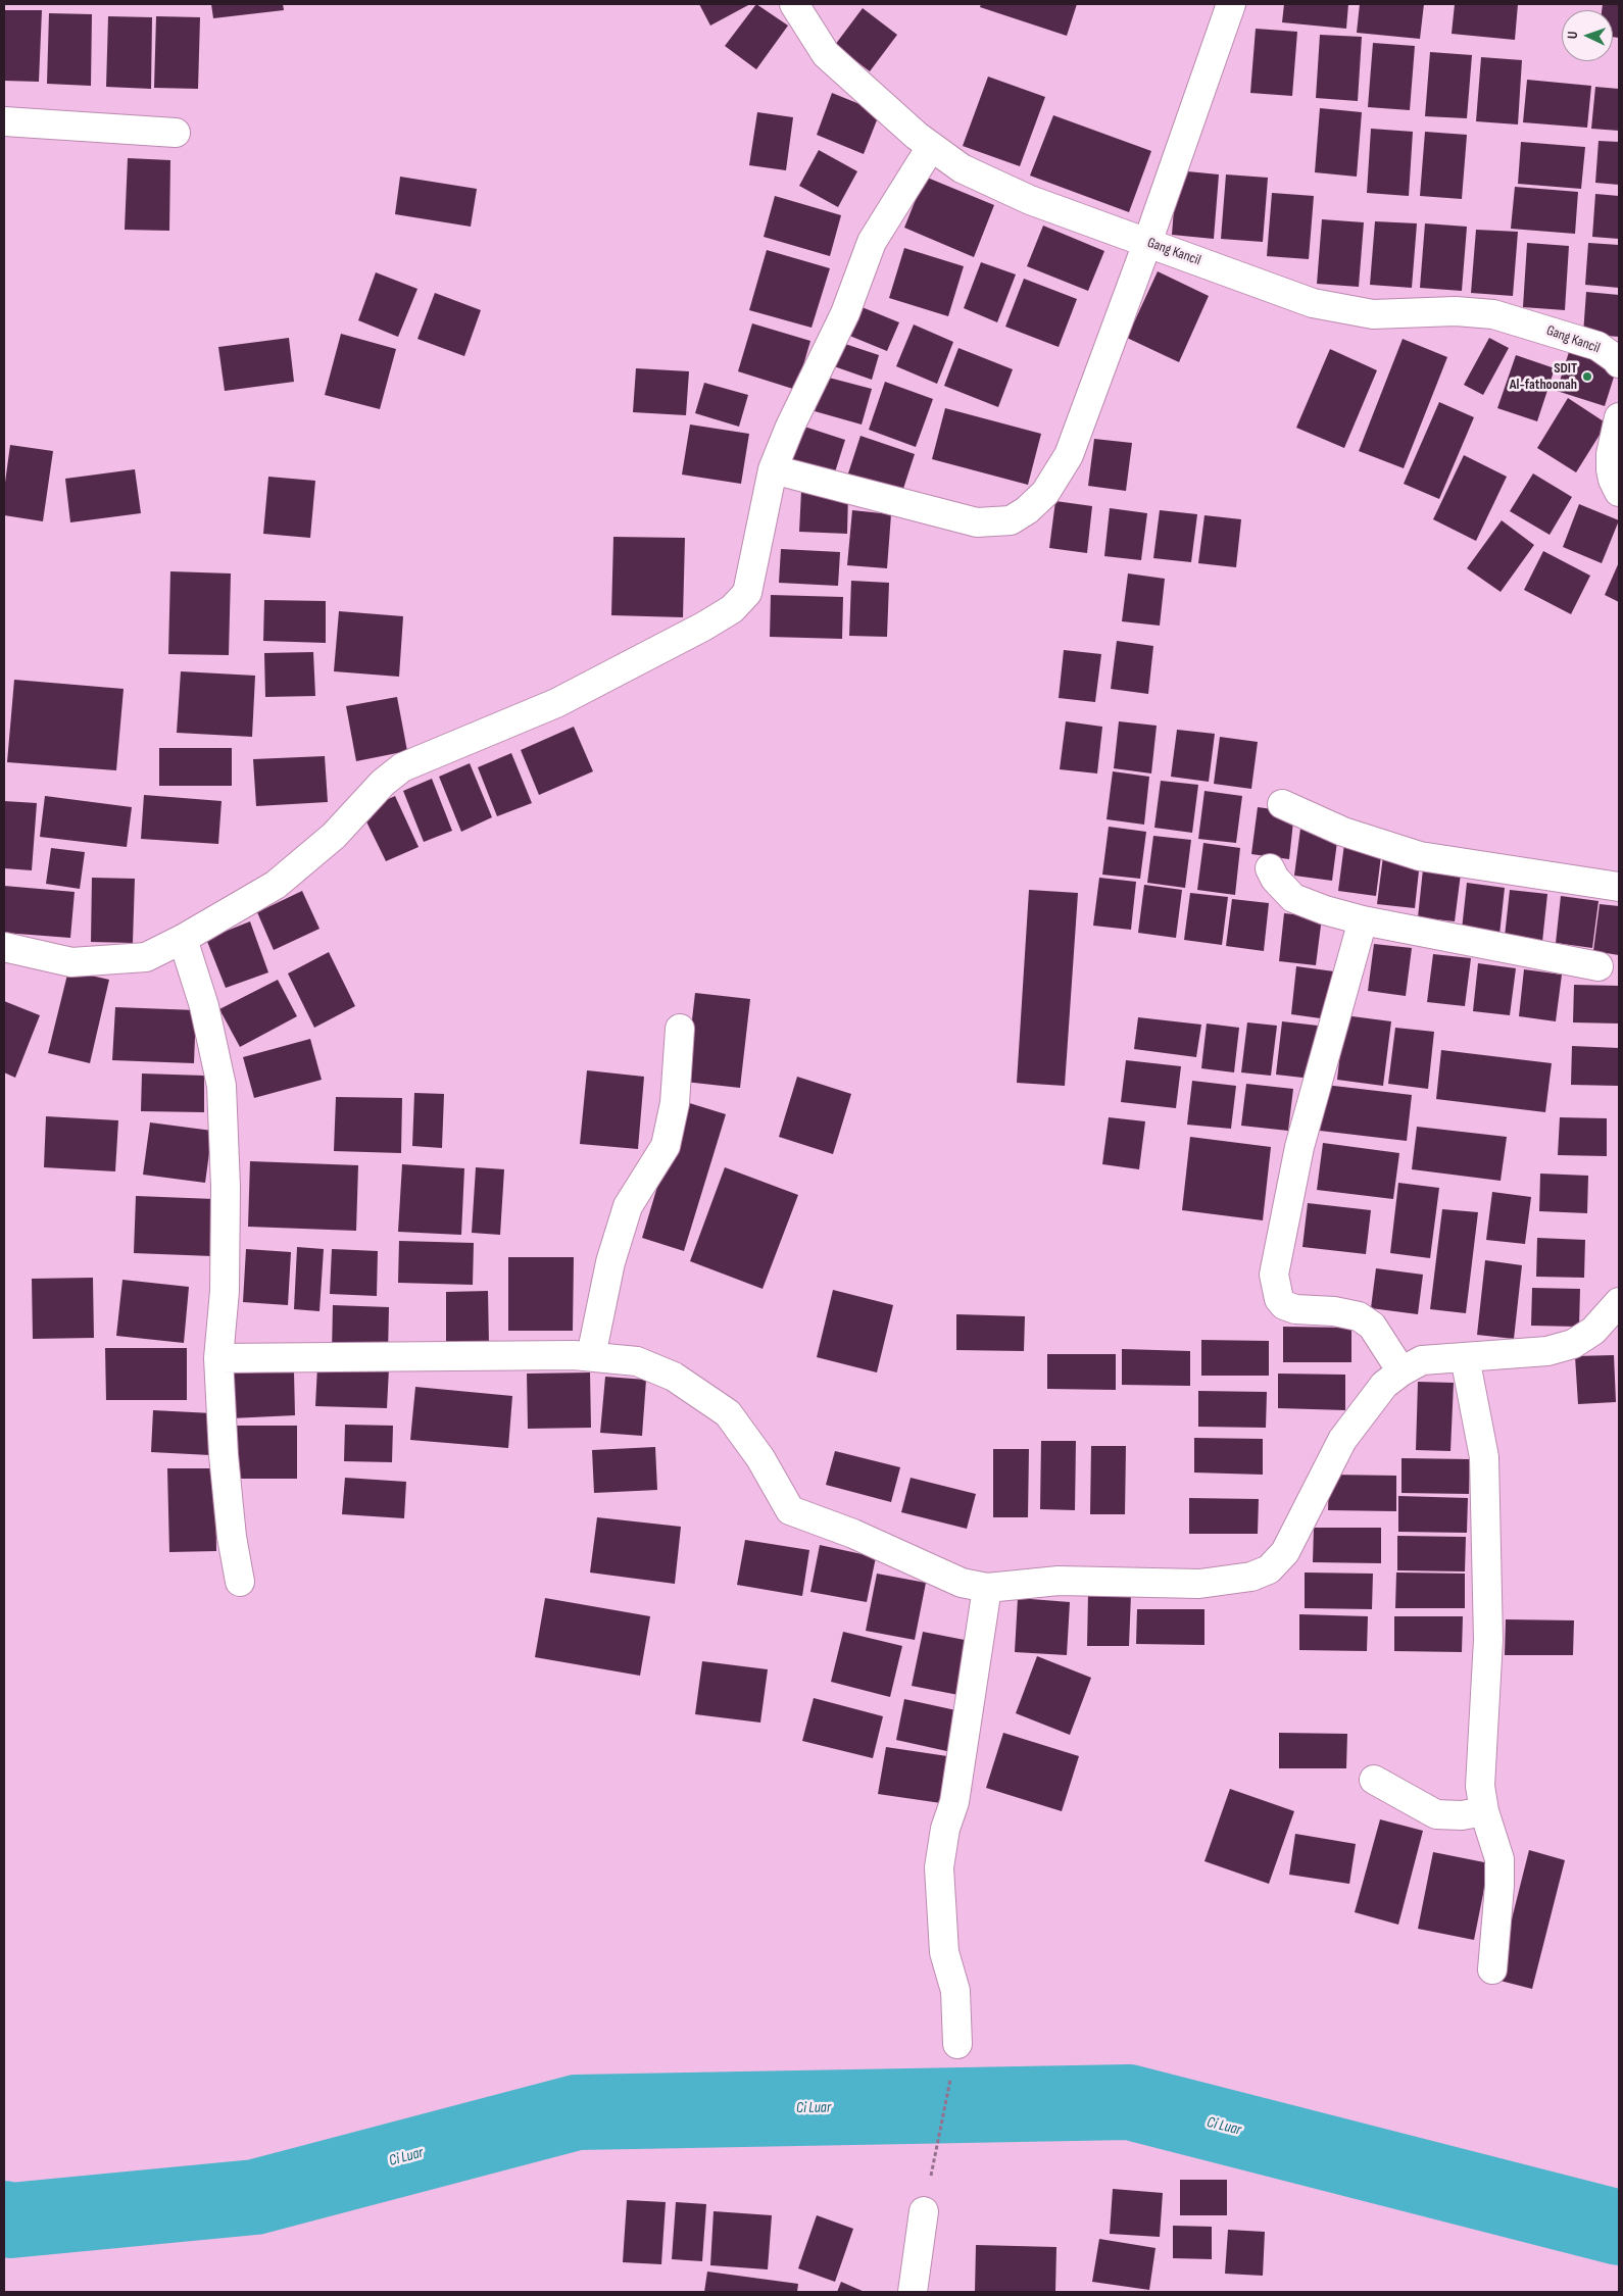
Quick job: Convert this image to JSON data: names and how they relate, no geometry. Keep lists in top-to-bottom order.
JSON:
{
  "streets": {
    "street": ["Gang Kancil"]
  },
  "water": ["Ci Luar"],
  "places": ["SDIT Al-fathoonah"],
  "north": "left"
}
